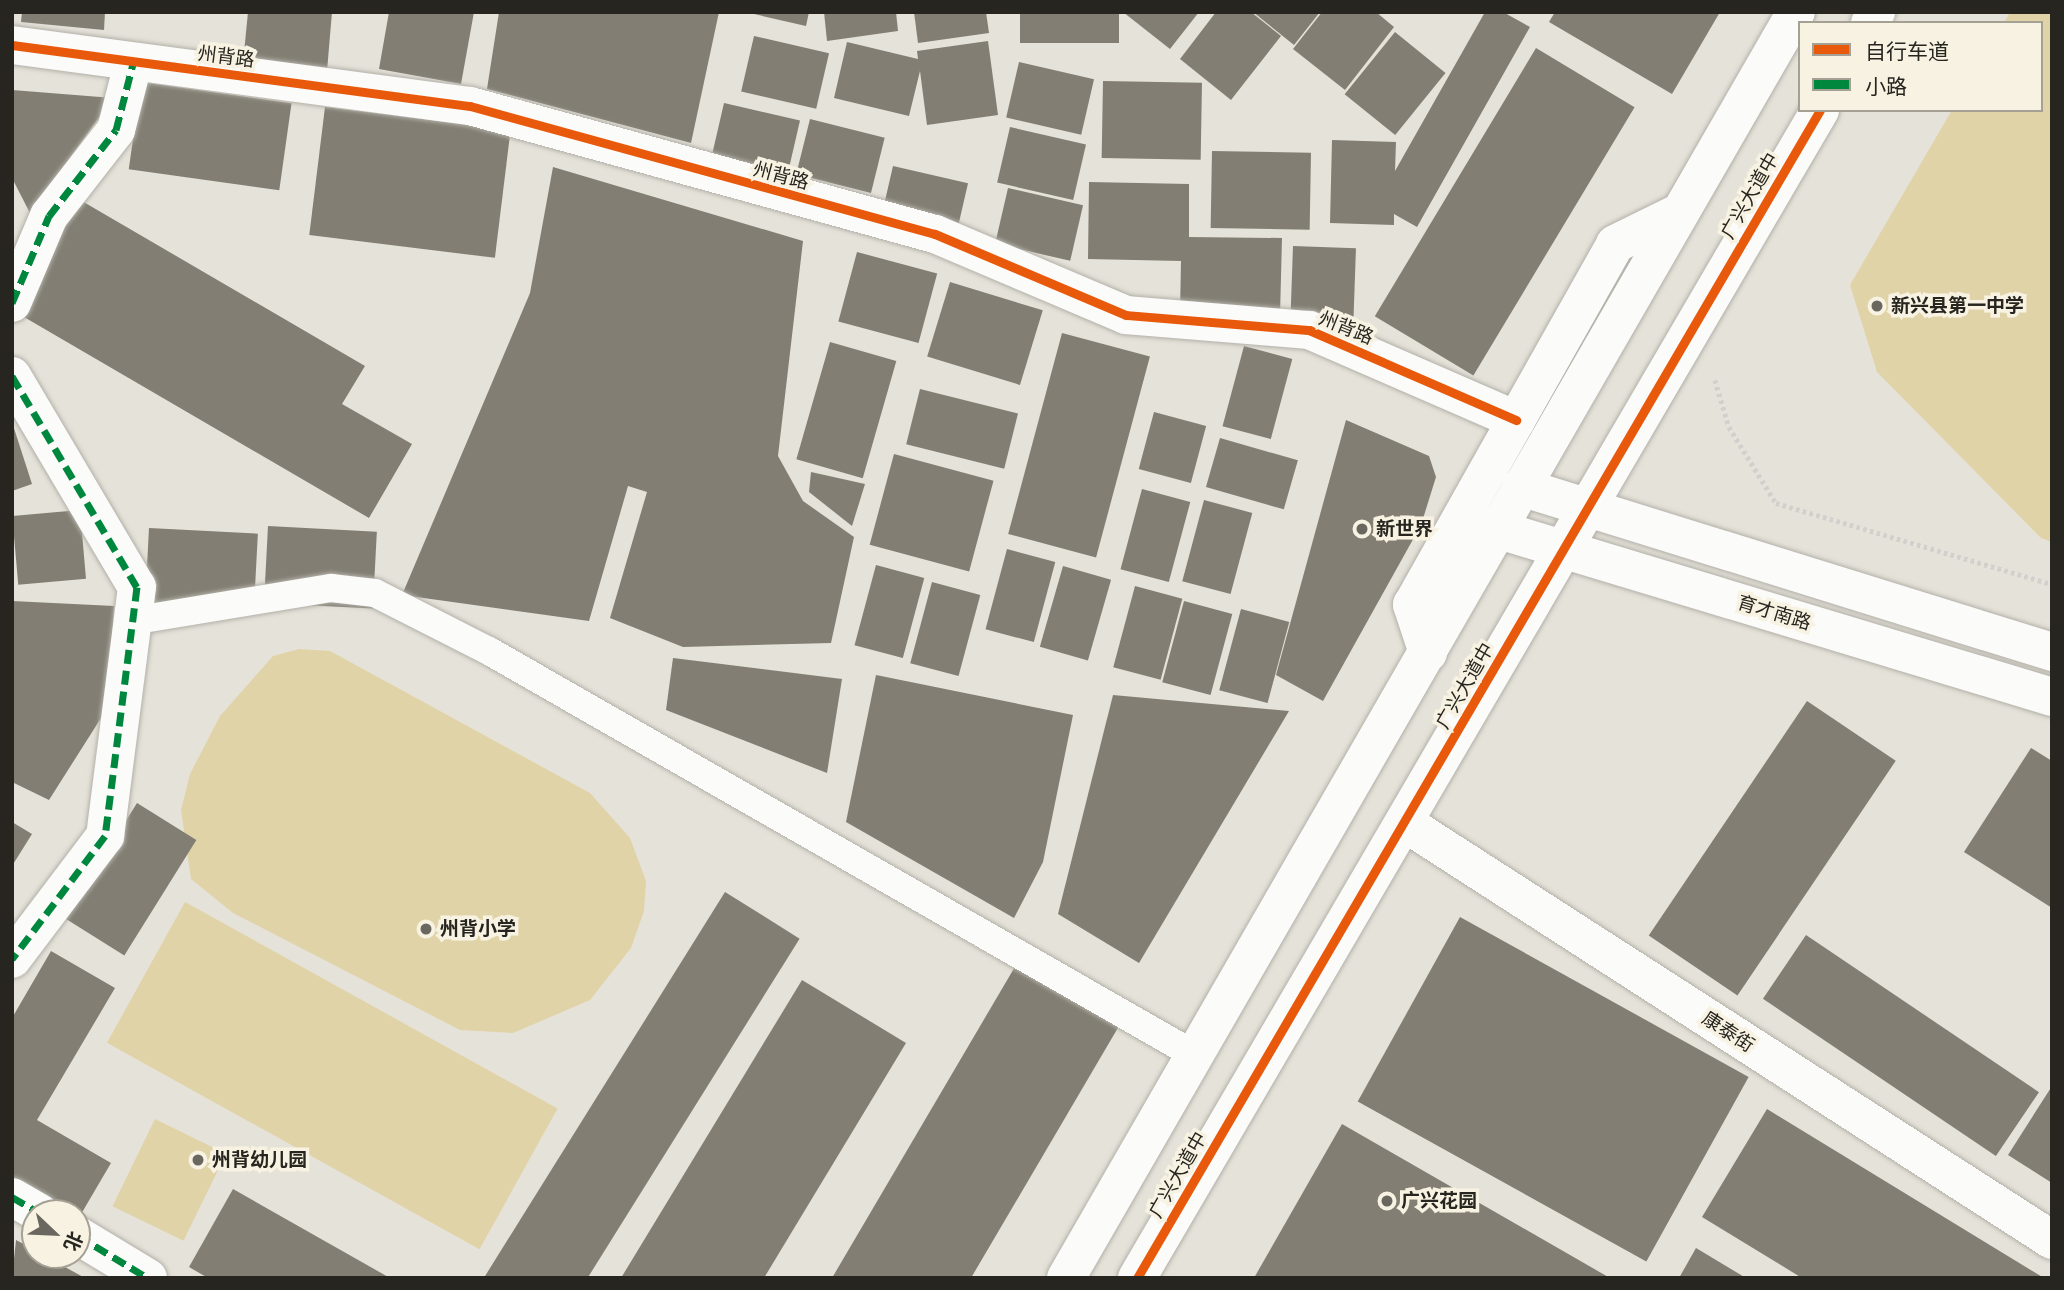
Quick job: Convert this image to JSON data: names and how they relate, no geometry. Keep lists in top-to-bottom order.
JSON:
{
  "streets": {
    "main road": [
      "州背路",
      "广兴大道中",
      "育才南路",
      "康泰街"
    ]
  },
  "crossings": [
    ["广兴大道中", "育才南路"],
    ["广兴大道中", "康泰街"]
  ],
  "places": [
    "新兴县第一中学",
    "新世界",
    "州背小学",
    "州背幼儿园",
    "广兴花园"
  ],
  "legend": ["自行车道", "小路"],
  "north": "bottom right"
}
